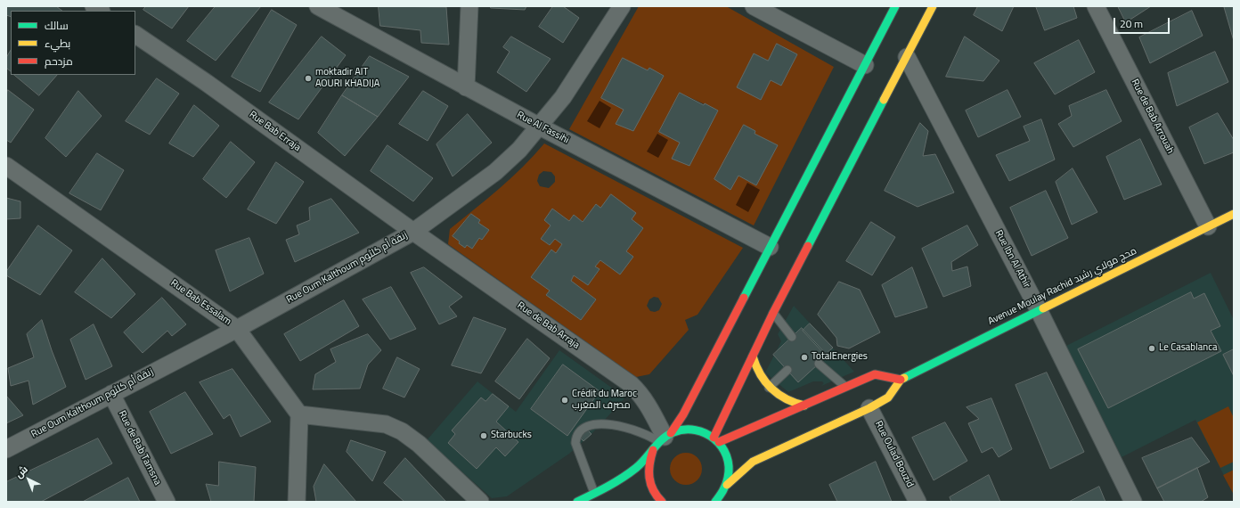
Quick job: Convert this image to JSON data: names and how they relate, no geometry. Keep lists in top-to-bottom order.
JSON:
{
  "streets": {
    "main road": ["Avenue Moulay Rachid محج مولاي رشيد"],
    "street": [
      "Rue de Bab Arrouah",
      "Rue Al Fassihi",
      "Rue Bab Erraja",
      "Rue Ibn Al Athir",
      "Rue Oum Kalthoum زنقة أم كلثوم",
      "Rue Bab Essalam",
      "Rue de Bab Arraja",
      "Rue de Bab Tamsna",
      "Rue Oulad Bouzid"
    ]
  },
  "crossings": [
    ["Rue de Bab Arrouah", "Avenue Moulay Rachid محج مولاي رشيد"],
    ["Rue Al Fassihi", "Rue Oum Kalthoum زنقة أم كلثوم"],
    ["Rue Bab Erraja", "Rue Oum Kalthoum زنقة أم كلثوم"],
    ["Rue Bab Erraja", "Rue de Bab Arraja"],
    ["Rue Ibn Al Athir", "Avenue Moulay Rachid محج مولاي رشيد"],
    ["Rue Oum Kalthoum زنقة أم كلثوم", "Rue Bab Essalam"],
    ["Rue Oum Kalthoum زنقة أم كلثوم", "Rue de Bab Arraja"],
    ["Rue Oum Kalthoum زنقة أم كلثوم", "Rue de Bab Tamsna"],
    ["Avenue Moulay Rachid محج مولاي رشيد", "Rue Oulad Bouzid"]
  ],
  "places": [
    "moktadir AIT AOURI KHADIJA",
    "Le Casablanca",
    "TotalEnergies",
    "Crédit du Maroc مصرف المغرب",
    "Starbucks"
  ],
  "legend": ["سالك", "بطيء", "مزدحم"],
  "scale_bar": "20 m",
  "north": "top left"
}
